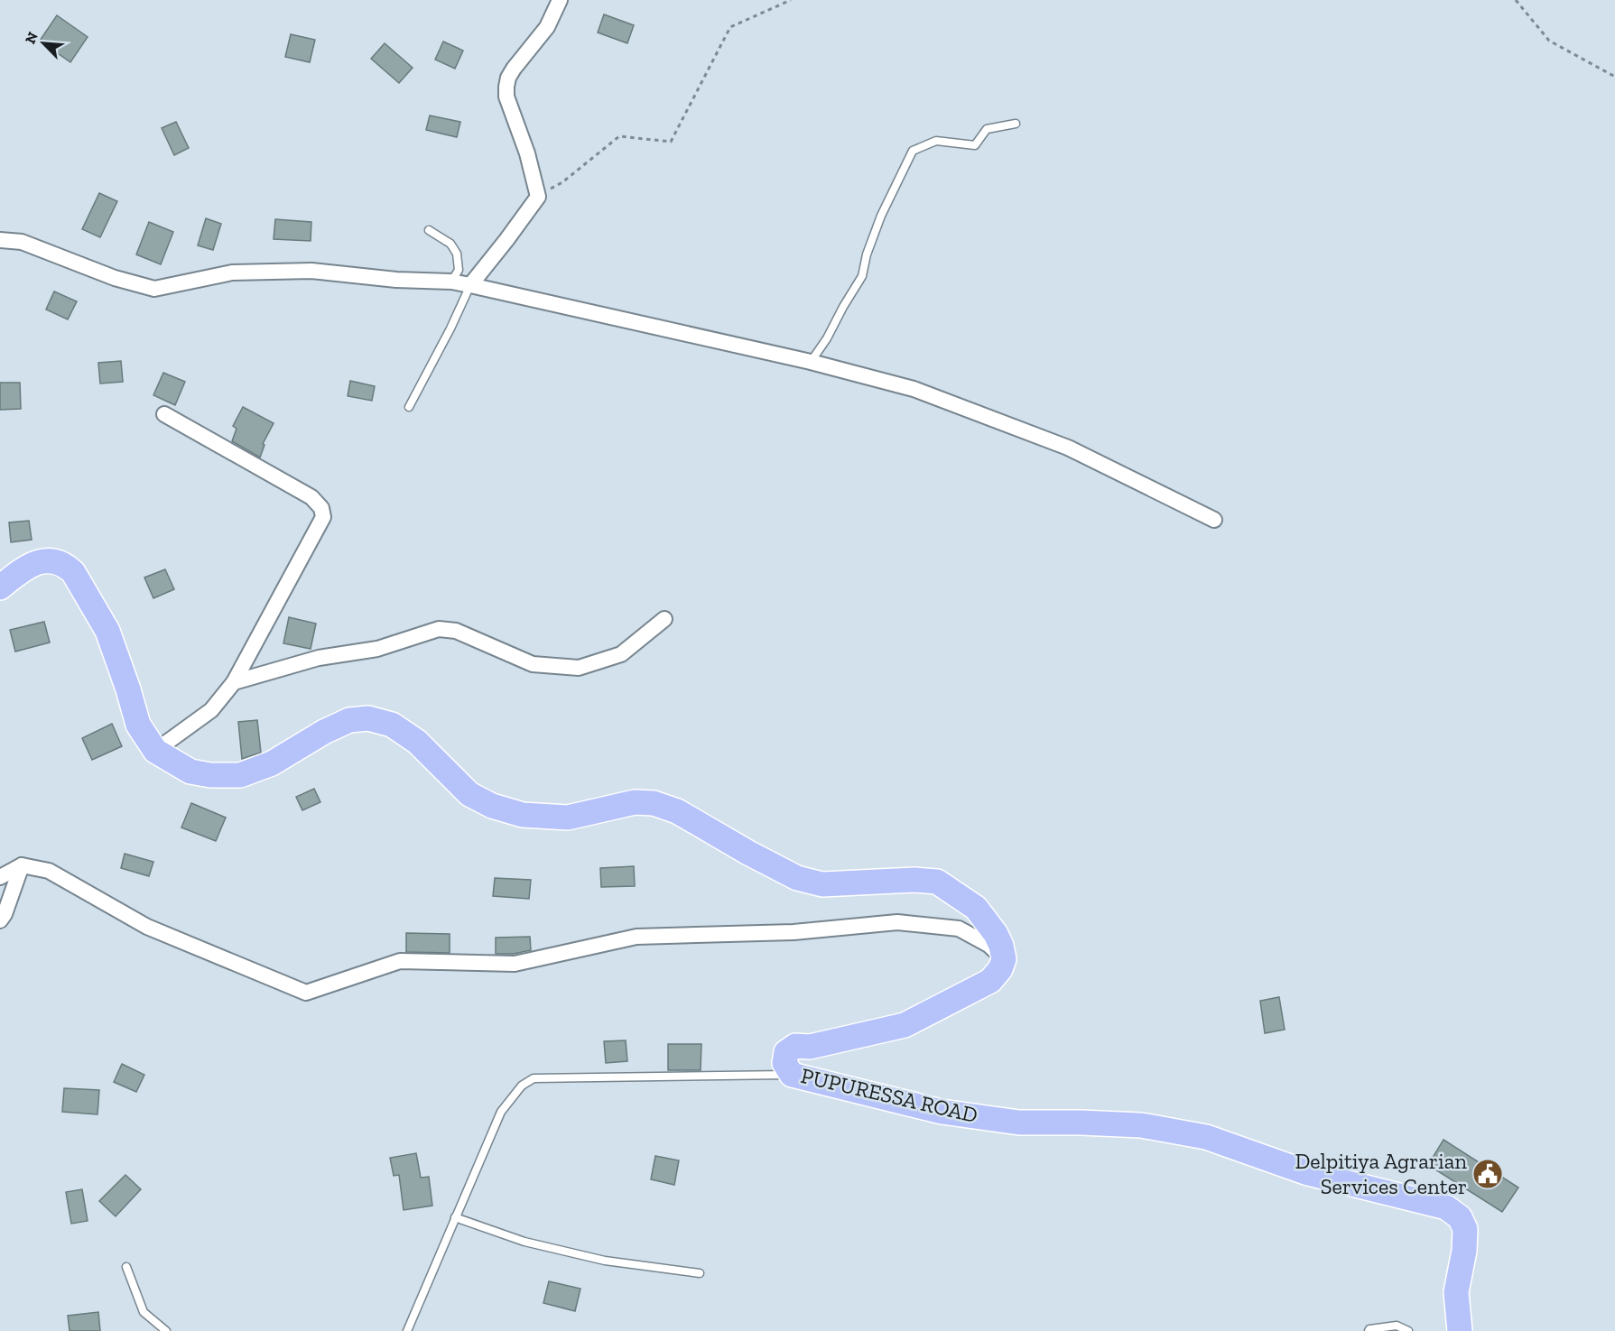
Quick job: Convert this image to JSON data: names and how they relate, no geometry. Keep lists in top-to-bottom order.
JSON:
{
  "streets": {
    "main road": ["PUPURESSA ROAD"]
  },
  "places": {
    "public building": ["Delpitiya Agrarian Services Center"]
  },
  "north": "top left"
}
